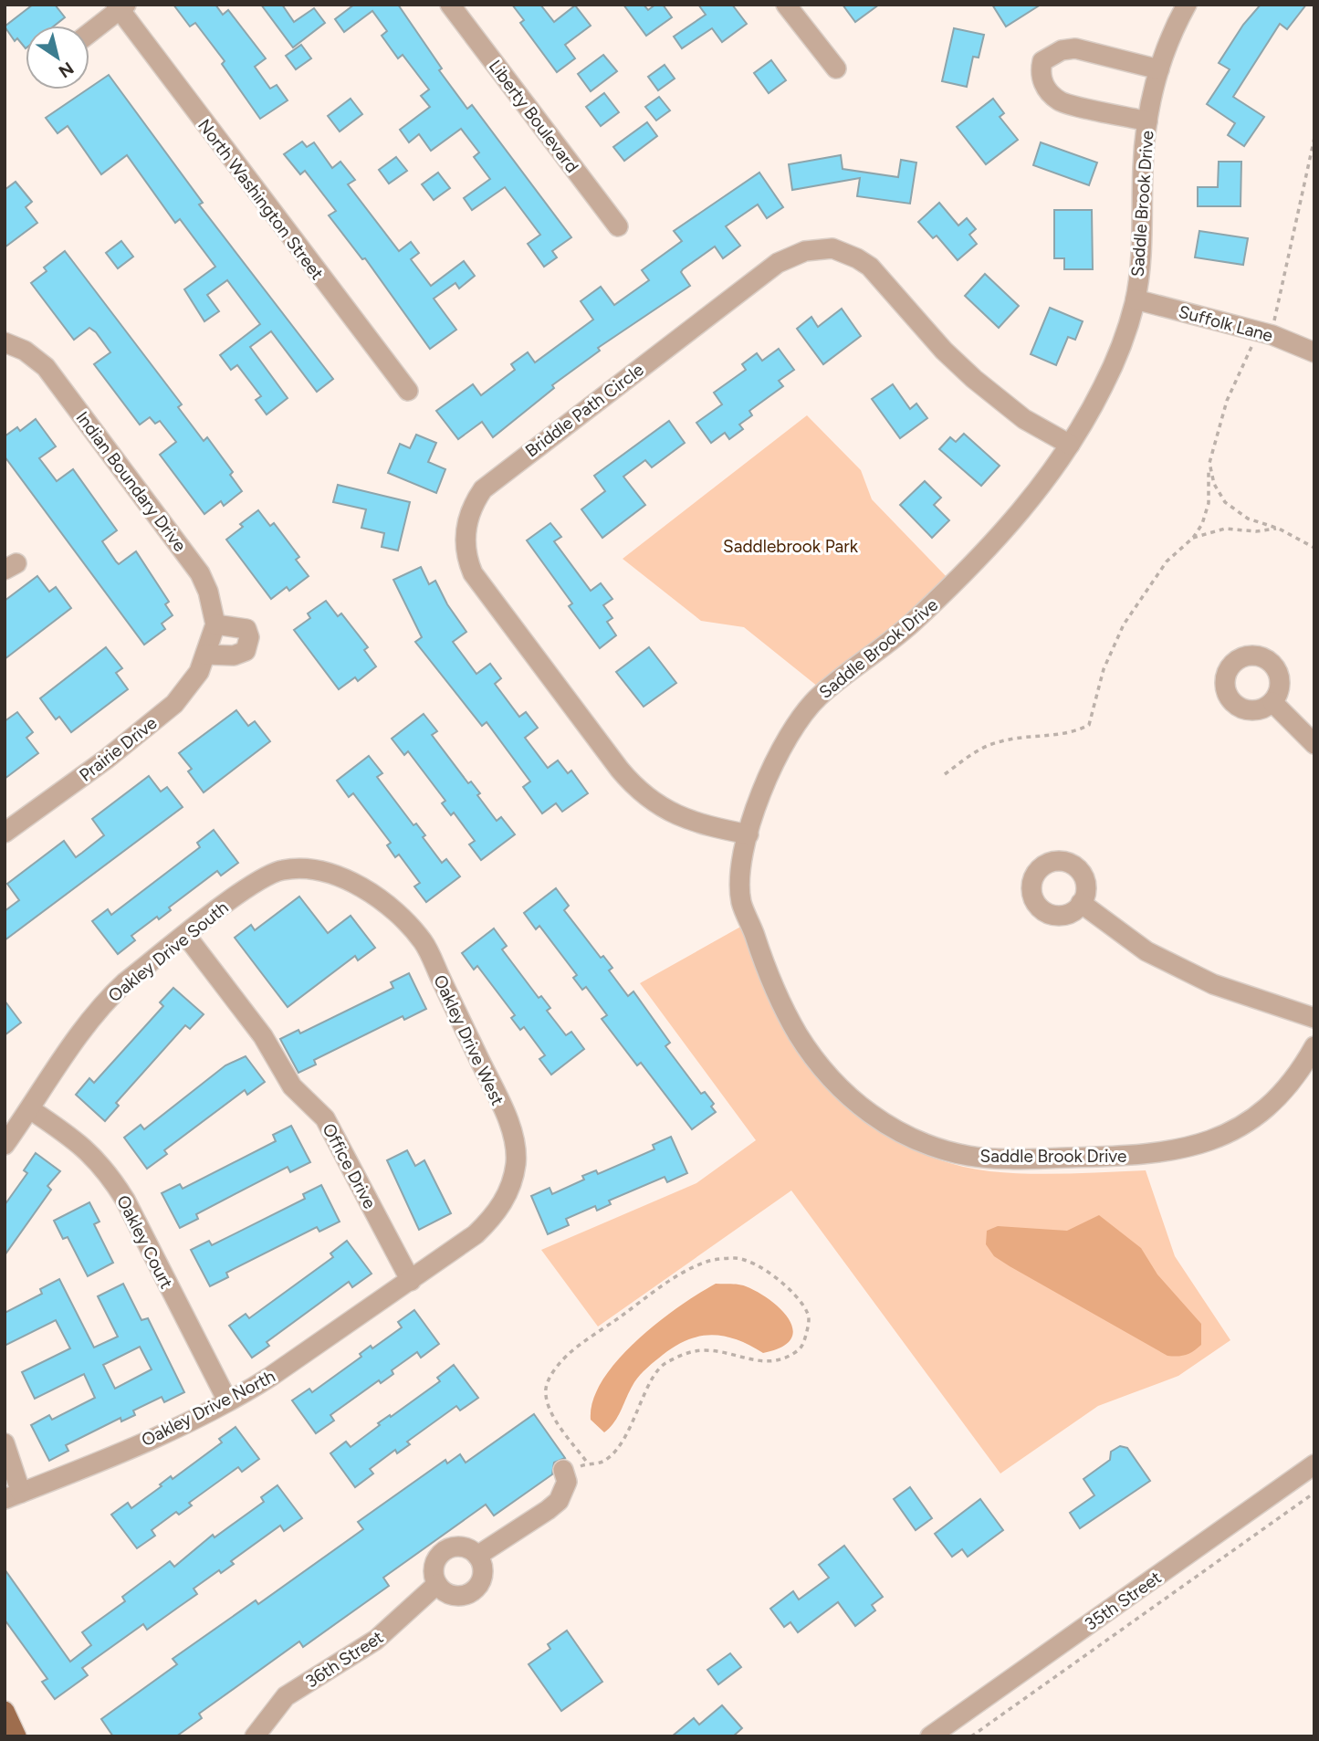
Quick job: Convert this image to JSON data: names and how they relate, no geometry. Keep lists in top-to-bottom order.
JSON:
{
  "streets": {
    "street": [
      "Liberty Boulevard",
      "North Washington Street",
      "Saddle Brook Drive",
      "Suffolk Lane",
      "Briddle Path Circle",
      "Indian Boundary Drive",
      "Prairie Drive",
      "Oakley Drive South",
      "Oakley Drive West",
      "Office Drive",
      "Oakley Court",
      "Oakley Drive North",
      "35th Street",
      "36th Street"
    ]
  },
  "crossings": [
    ["Saddle Brook Drive", "Suffolk Lane"],
    ["Saddle Brook Drive", "Briddle Path Circle"],
    ["Indian Boundary Drive", "Prairie Drive"],
    ["Oakley Drive South", "Oakley Drive West"],
    ["Oakley Drive South", "Office Drive"],
    ["Oakley Drive South", "Oakley Court"],
    ["Oakley Drive West", "Oakley Drive North"],
    ["Office Drive", "Oakley Drive North"],
    ["Oakley Court", "Oakley Drive North"]
  ],
  "parks": ["Saddlebrook Park"],
  "north": "bottom right"
}
